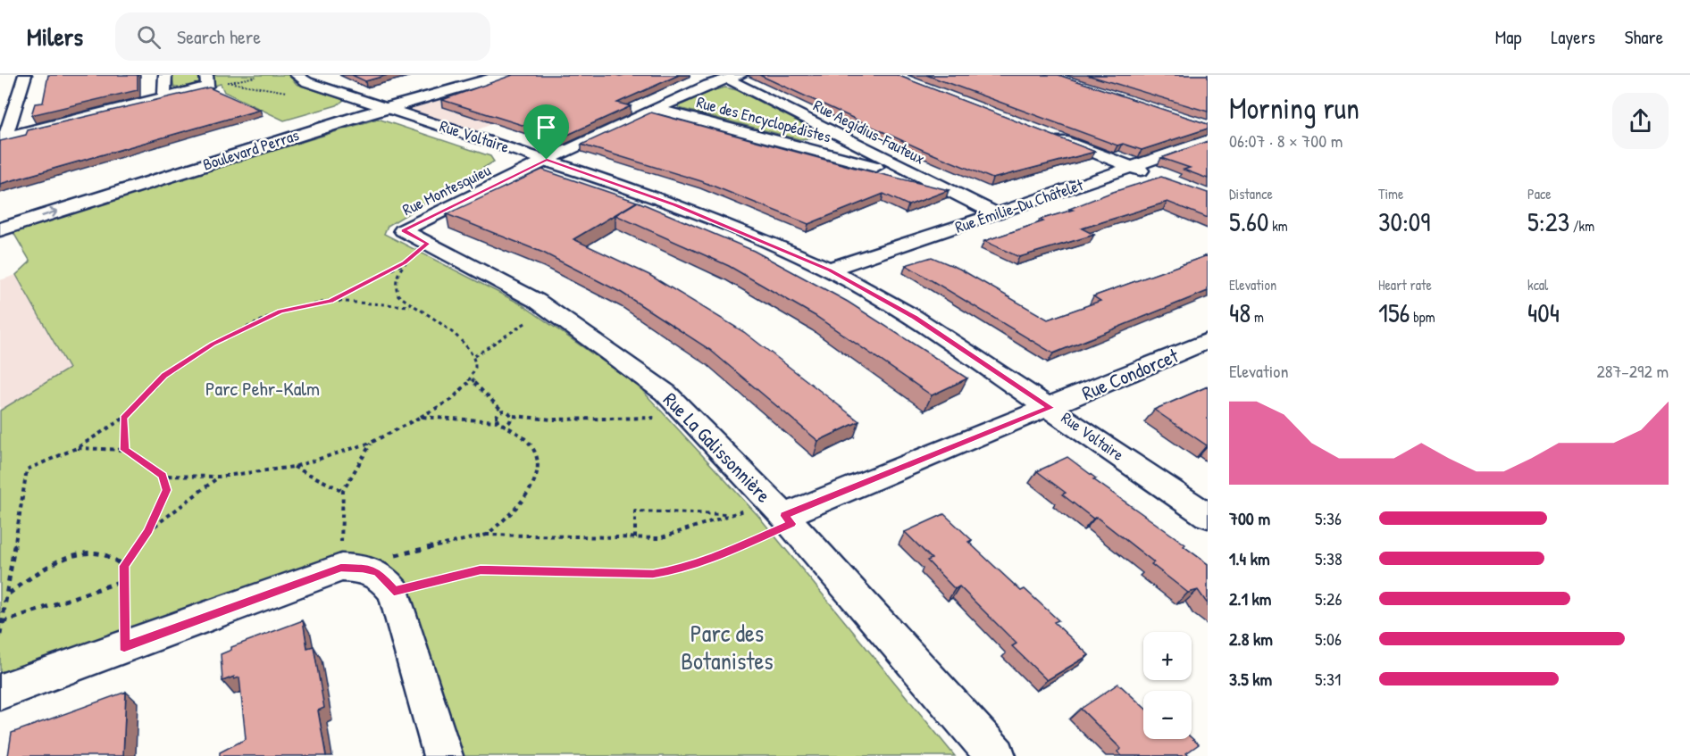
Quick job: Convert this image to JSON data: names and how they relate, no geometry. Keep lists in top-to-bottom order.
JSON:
{
  "streets": {
    "main road": ["Boulevard Perras"],
    "street": [
      "Rue des Encyclopédistes",
      "Rue Aegidius-Fauteux",
      "Rue Voltaire",
      "Rue Montesquieu",
      "Rue Émilie-Du Châtelet",
      "Rue Condorcet",
      "Rue La Galissonnière"
    ]
  },
  "crossings": [
    ["Rue des Encyclopédistes", "Rue Aegidius-Fauteux"],
    ["Rue des Encyclopédistes", "Rue Montesquieu"],
    ["Rue Aegidius-Fauteux", "Rue Montesquieu"],
    ["Rue Aegidius-Fauteux", "Rue Émilie-Du Châtelet"],
    ["Rue Voltaire", "Boulevard Perras"],
    ["Rue Voltaire", "Rue Montesquieu"],
    ["Rue Voltaire", "Rue Émilie-Du Châtelet"],
    ["Rue Voltaire", "Rue Condorcet"],
    ["Rue Montesquieu", "Rue La Galissonnière"],
    ["Rue Condorcet", "Rue La Galissonnière"]
  ],
  "parks": ["Parc Pehr-Kalm", "Parc des Botanistes"],
  "page": {
    "header": "Milers",
    "search": "Search here",
    "nav": ["Map", "Layers", "Share"],
    "heading": ["Morning run", "06:07 · 8 × 700 m"],
    "stats": [
      ["Distance", "5.60 km"],
      ["Time", "30:09"],
      ["Pace", "5:23 /km"],
      ["Elevation", "48 m"],
      ["Heart rate", "156 bpm"],
      ["kcal", "404"]
    ],
    "chart": ["Elevation", "287–292 m"],
    "list": [
      {
        "name": "700 m",
        "note": "5:36"
      },
      {
        "name": "1.4 km",
        "note": "5:38"
      },
      {
        "name": "2.1 km",
        "note": "5:26"
      },
      {
        "name": "2.8 km",
        "note": "5:06"
      },
      {
        "name": "3.5 km",
        "note": "5:31"
      }
    ],
    "map_buttons": ["+", "−"]
  }
}
